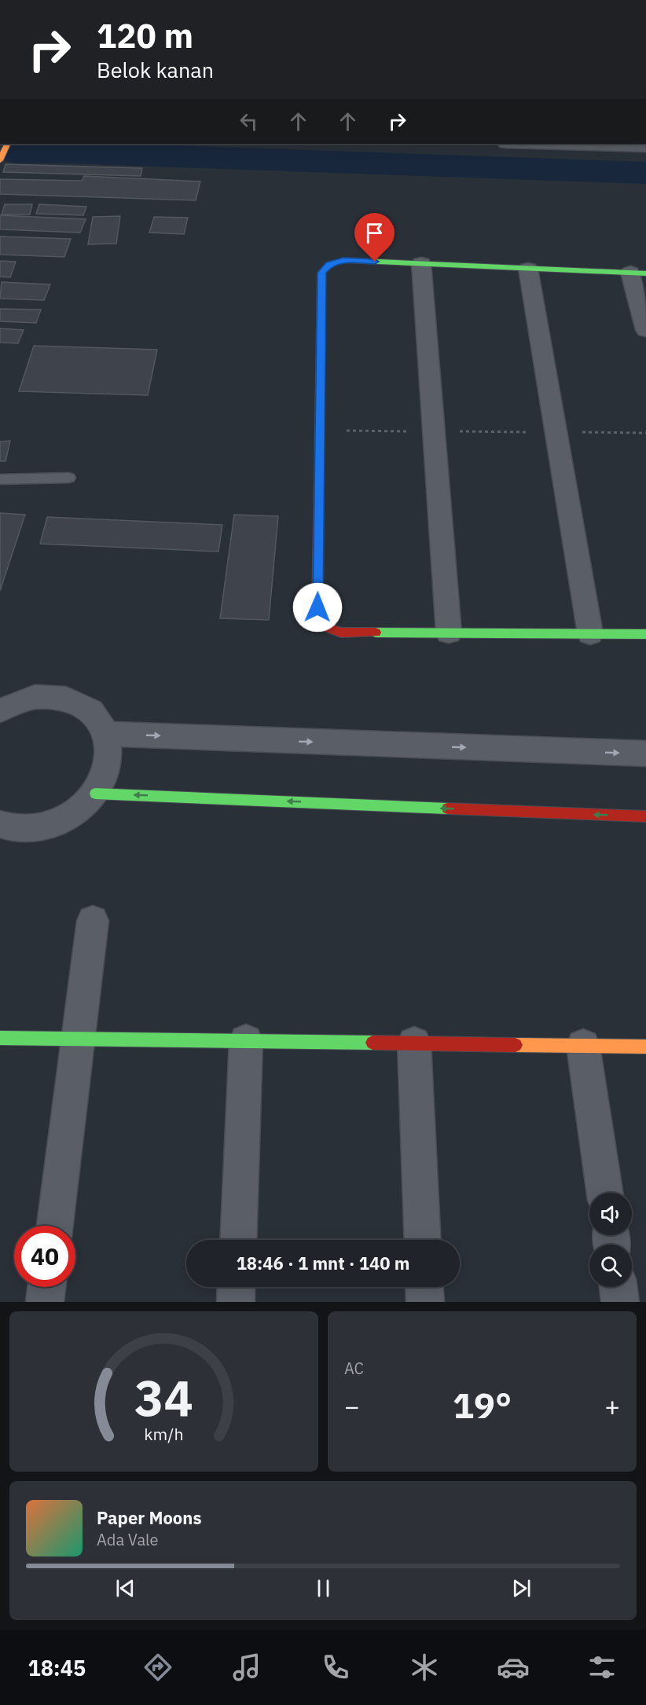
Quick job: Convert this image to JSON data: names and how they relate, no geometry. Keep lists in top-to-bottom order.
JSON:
{
  "page": {
    "turn": ["120 m", "Belok kanan"],
    "limit": "40",
    "trip": "18:46 · 1 mnt · 140 m",
    "tile": "AC",
    "heat": ["−", "19°", "+"],
    "song": ["Paper Moons", "Ada Vale"],
    "tabs": "18:45",
    "gauge": ["34", "km/h"]
  }
}
